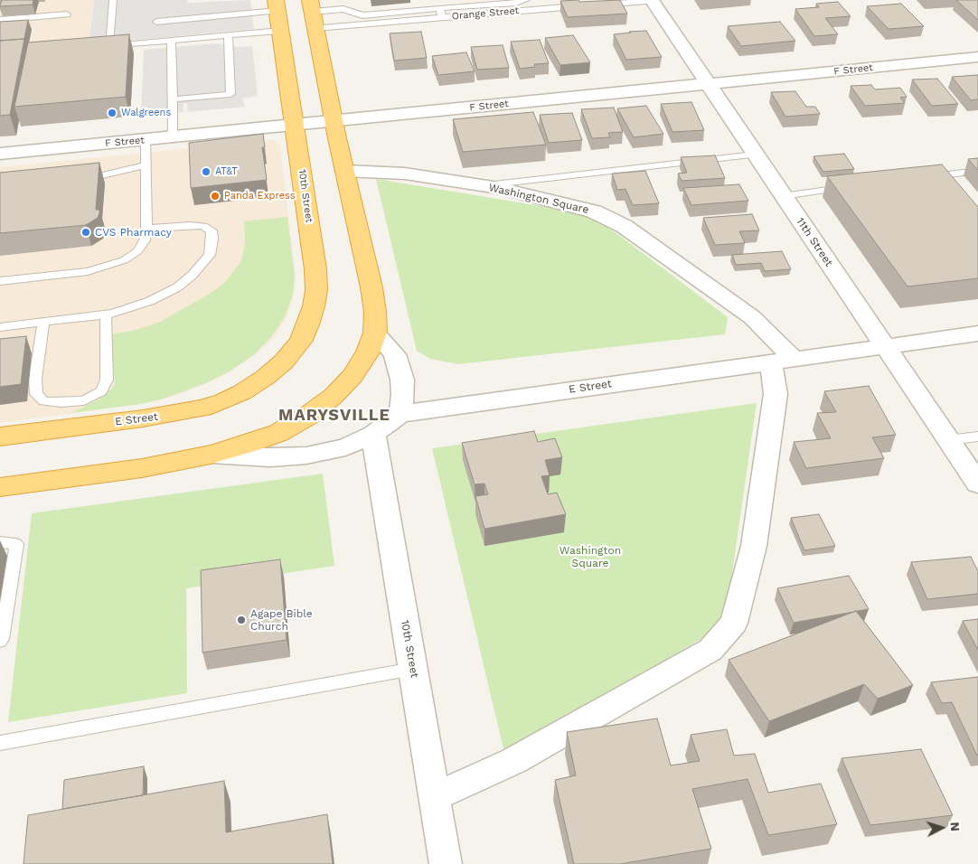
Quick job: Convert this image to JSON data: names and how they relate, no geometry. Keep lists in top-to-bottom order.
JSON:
{
  "streets": {
    "highway": ["10th Street", "E Street"],
    "street": ["F Street", "Washington Square", "11th Street"],
    "lane": ["Orange Street"]
  },
  "crossings": [
    ["F Street", "10th Street"],
    ["F Street", "11th Street"],
    ["10th Street", "E Street"],
    ["Washington Square", "E Street"],
    ["11th Street", "E Street"]
  ],
  "districts": ["MARYSVILLE"],
  "parks": ["Washington Square"],
  "places": [
    "Walgreens",
    "AT&T",
    "Panda Express",
    "CVS Pharmacy",
    "Agape Bible Church"
  ],
  "north": "right"
}
